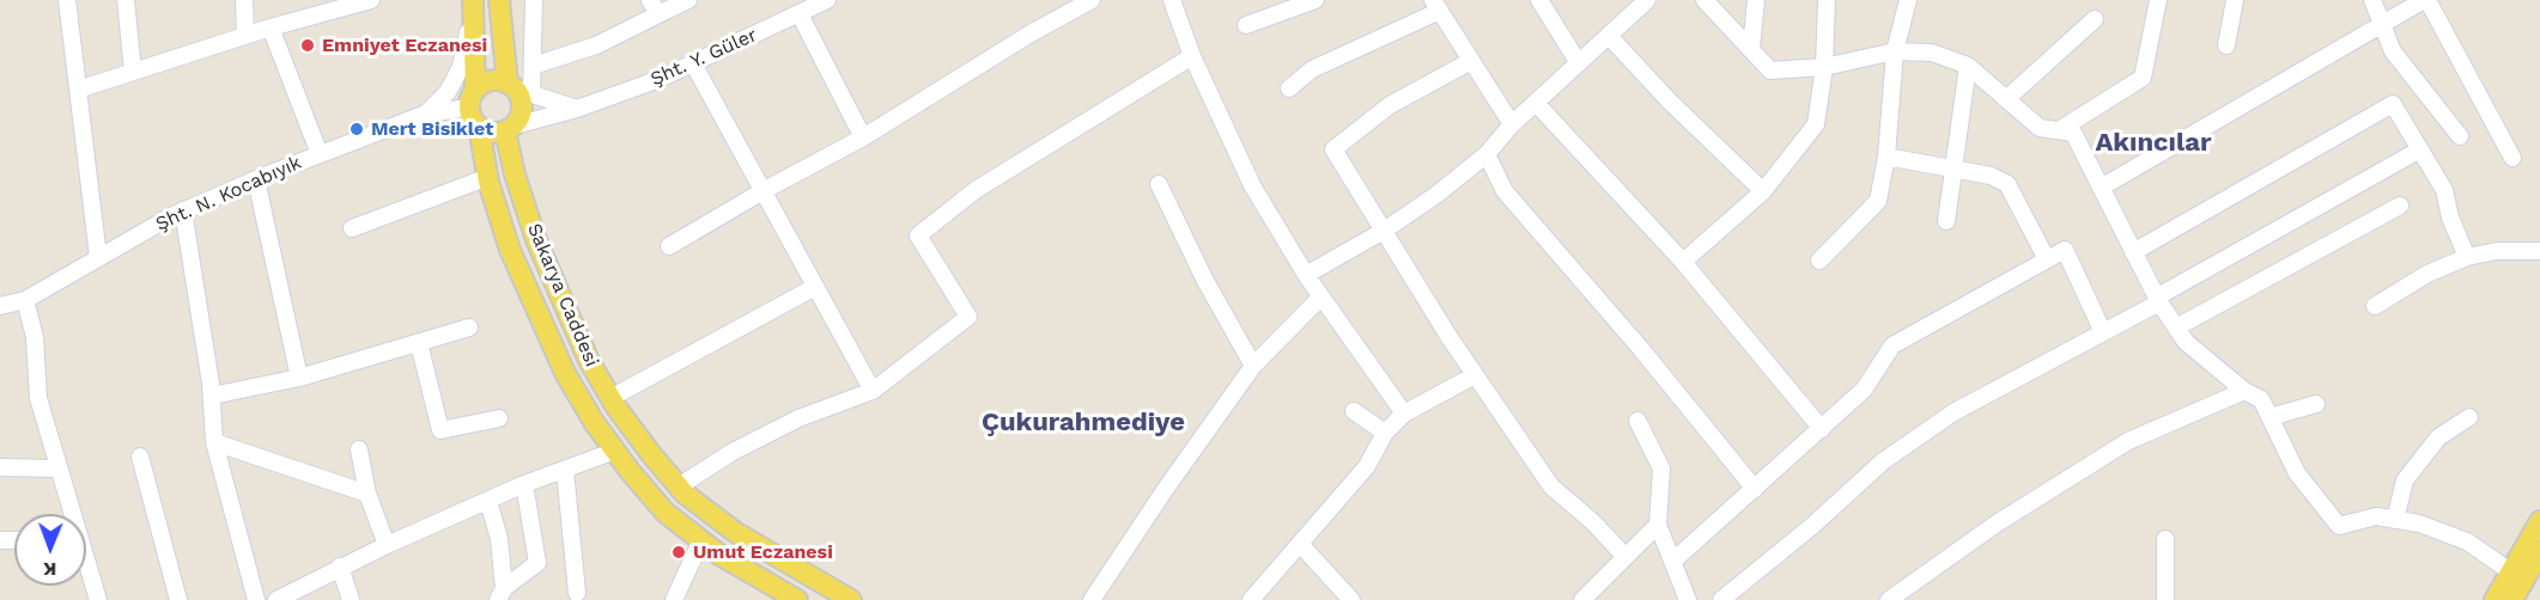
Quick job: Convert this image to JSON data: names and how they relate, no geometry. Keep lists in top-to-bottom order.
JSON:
{
  "streets": {
    "main road": ["Sakarya Caddesi"],
    "street": ["Şht. Y. Güler", "Şht. N. Kocabıyık"]
  },
  "crossings": [
    ["Şht. Y. Güler", "Şht. N. Kocabıyık"],
    ["Şht. Y. Güler", "Sakarya Caddesi"],
    ["Şht. N. Kocabıyık", "Sakarya Caddesi"]
  ],
  "districts": ["Akıncılar", "Çukurahmediye"],
  "places": ["Emniyet Eczanesi", "Mert Bisiklet", "Umut Eczanesi"],
  "north": "bottom"
}
